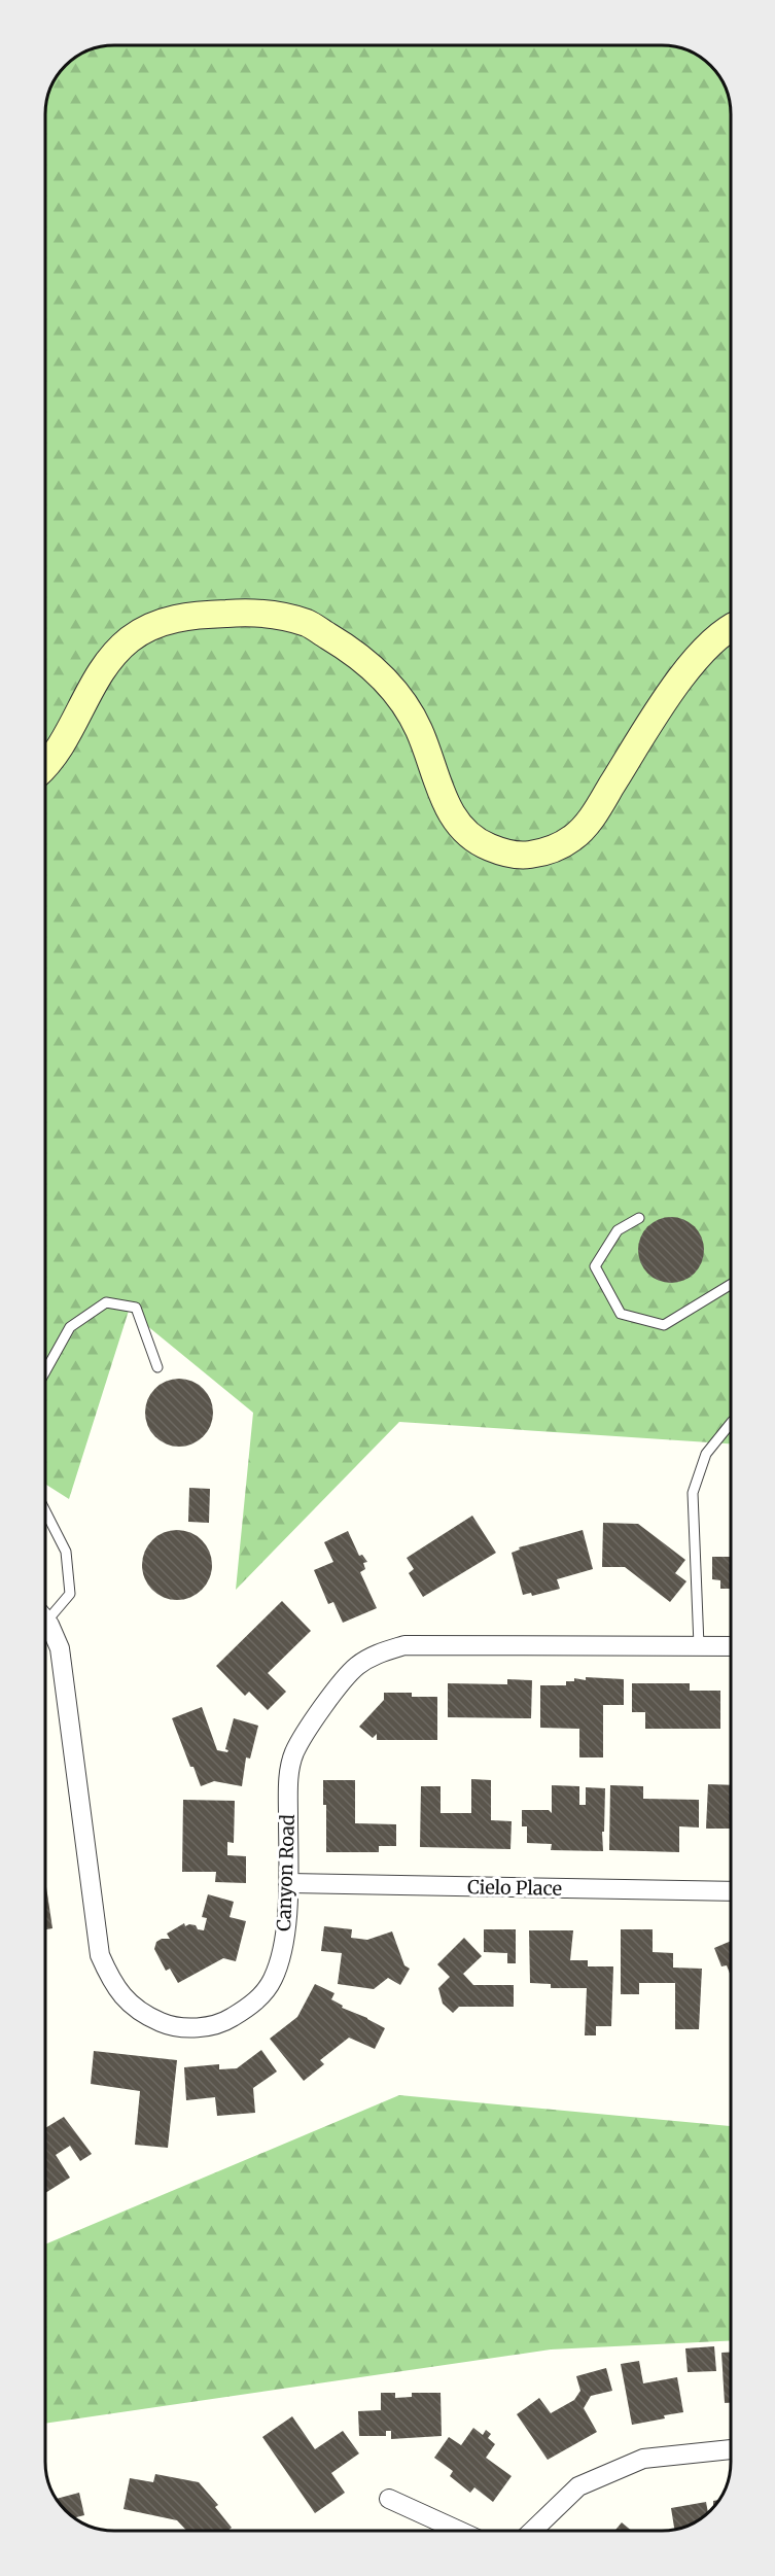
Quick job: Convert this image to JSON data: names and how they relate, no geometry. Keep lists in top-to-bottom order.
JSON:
{
  "streets": {
    "street": ["Canyon Road", "Cielo Place"]
  },
  "crossings": [
    ["Canyon Road", "Cielo Place"]
  ]
}
